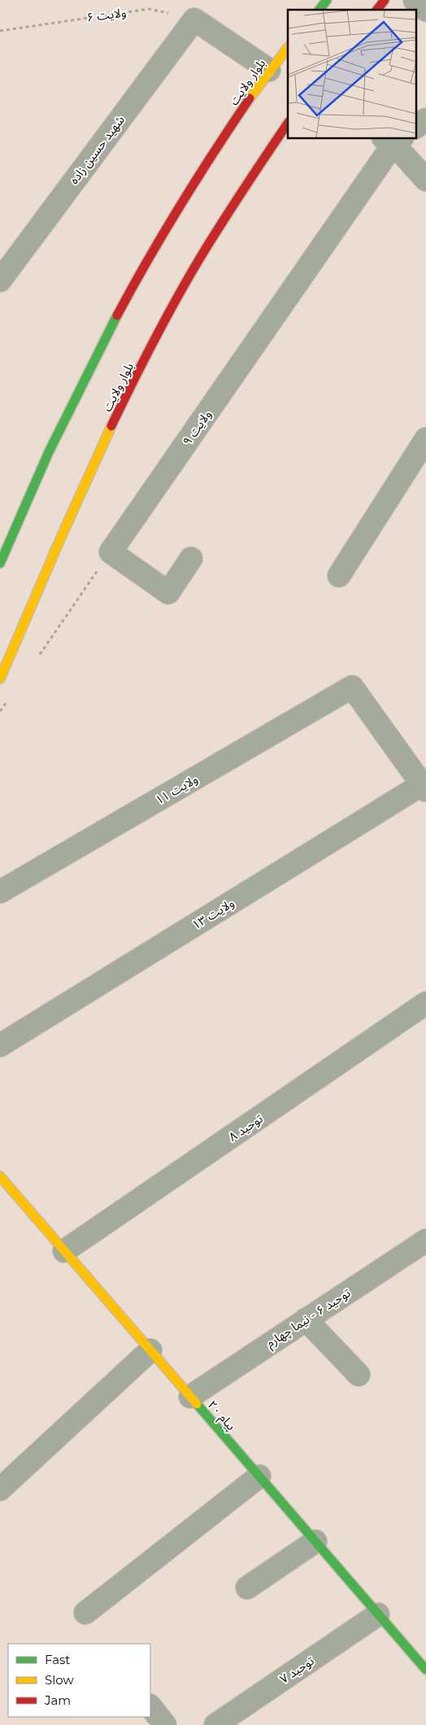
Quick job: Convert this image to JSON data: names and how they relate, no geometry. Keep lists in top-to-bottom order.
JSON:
{
  "streets": {
    "main road": ["بلوار ولایت", "پیام ۲۰"],
    "street": [
      "شهید حسین زاده",
      "ولایت ۹",
      "ولایت ۱۱",
      "ولایت ۱۳",
      "توحید ۸",
      "توحید ۶ - نیما چهارم",
      "توحید ۷"
    ],
    "path": ["ولایت ۶"]
  },
  "crossings": [
    ["ولایت ۶", "شهید حسین زاده"],
    ["ولایت ۱۱", "ولایت ۱۳"],
    ["توحید ۸", "پیام ۲۰"],
    ["توحید ۶ - نیما چهارم", "پیام ۲۰"],
    ["پیام ۲۰", "توحید ۷"]
  ],
  "legend": ["Fast", "Slow", "Jam"]
}
